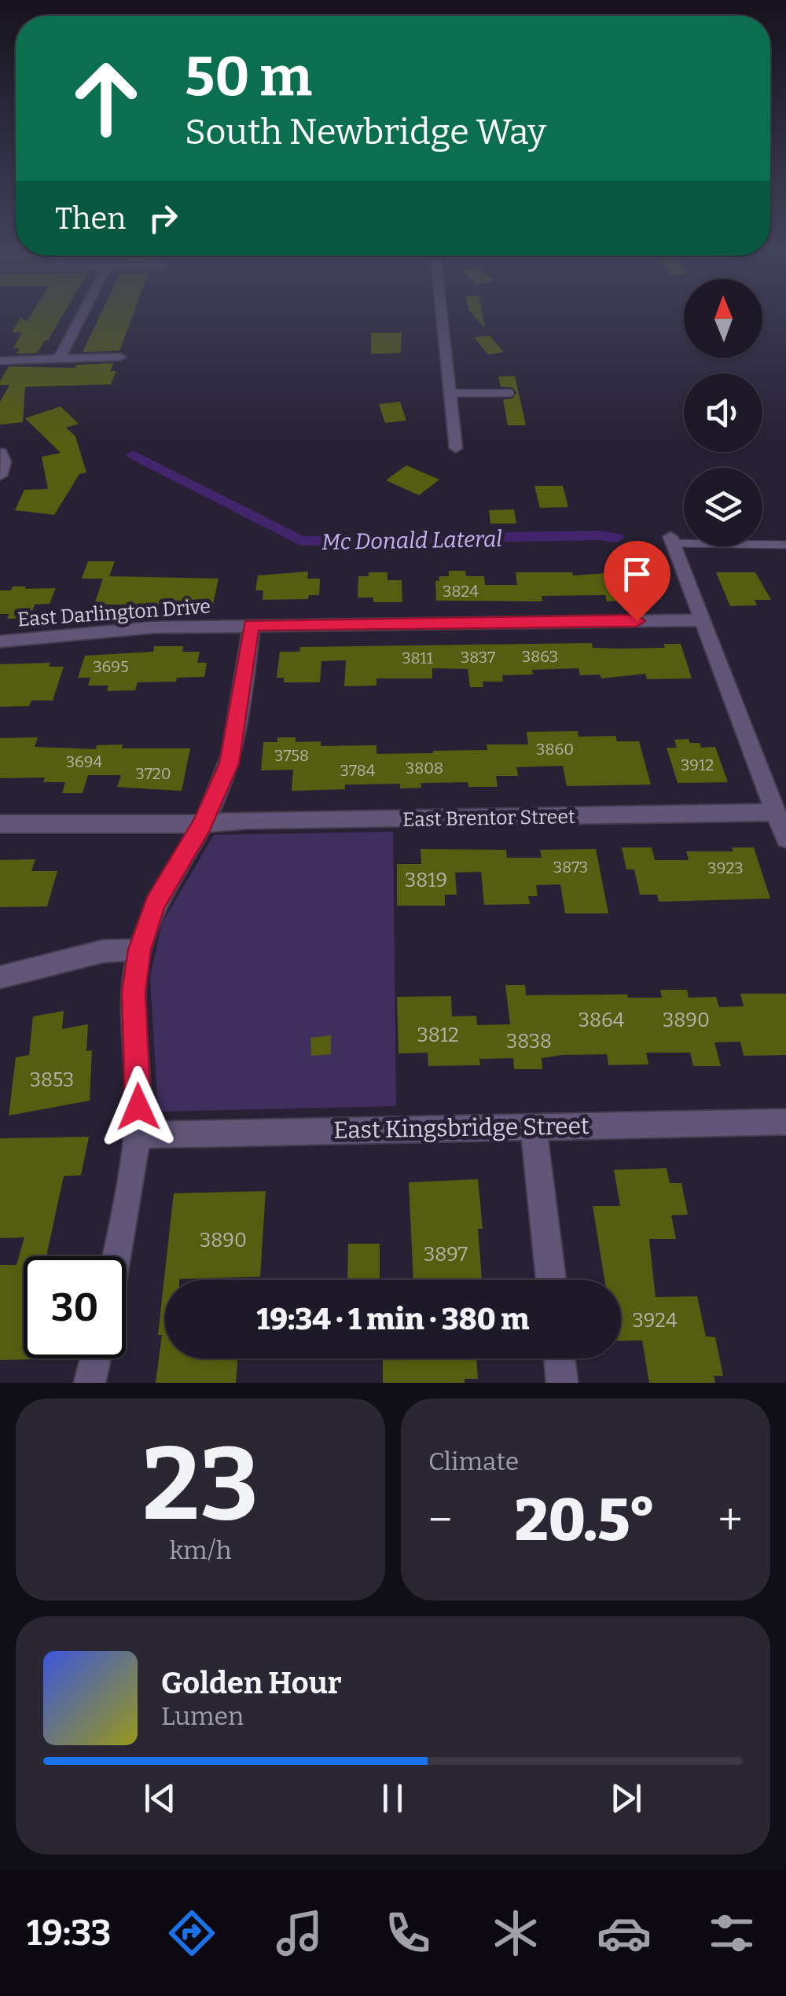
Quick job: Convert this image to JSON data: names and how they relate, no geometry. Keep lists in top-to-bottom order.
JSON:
{
  "streets": {
    "street": ["East Darlington Drive", "East Brentor Street", "East Kingsbridge Street"]
  },
  "water": ["Mc Donald Lateral"],
  "house_numbers": [
    "3824",
    "3863",
    "3837",
    "3811",
    "3695",
    "3860",
    "3758",
    "3694",
    "3912",
    "3808",
    "3784",
    "3720",
    "3873",
    "3923",
    "3819",
    "3864",
    "3890",
    "3812",
    "3838",
    "3853",
    "3890",
    "3897",
    "3924"
  ],
  "north": "top",
  "page": {
    "turn": ["50 m", "South Newbridge Way"],
    "then": "Then",
    "limit": "30",
    "trip": "19:34 · 1 min · 380 m",
    "tile": [
      ["23", "km/h"],
      "Climate"
    ],
    "heat": ["−", "20.5°", "+"],
    "song": ["Golden Hour", "Lumen"],
    "tabs": "19:33"
  }
}
